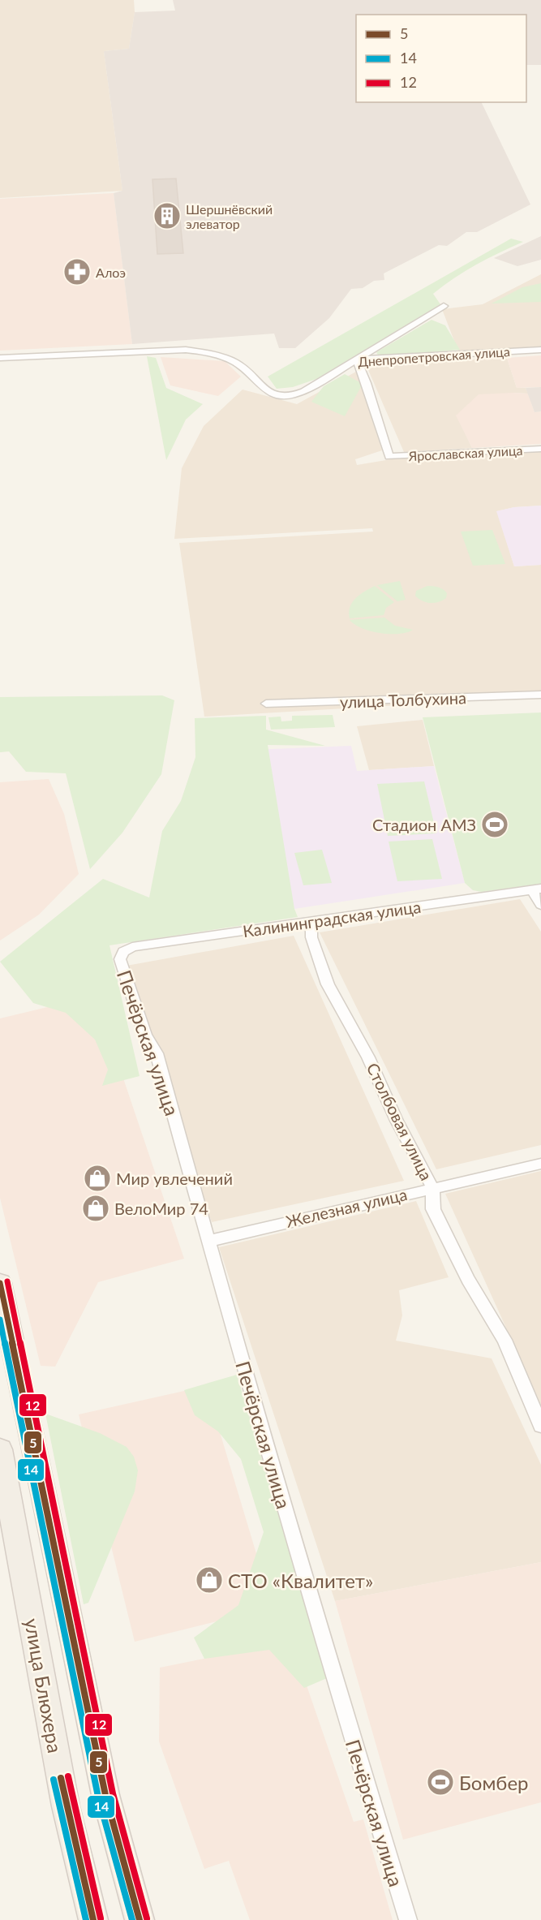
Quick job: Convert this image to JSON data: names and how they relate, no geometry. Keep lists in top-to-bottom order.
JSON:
{
  "streets": {
    "main road": ["улица Блюхера"],
    "street": [
      "Днепропетровская улица",
      "Ярославская улица",
      "улица Толбухина",
      "Калининградская улица",
      "Печёрская улица",
      "Столбовая улица",
      "Железная улица"
    ]
  },
  "crossings": [
    ["Днепропетровская улица", "Ярославская улица"],
    ["Калининградская улица", "Печёрская улица"],
    ["Калининградская улица", "Столбовая улица"],
    ["Печёрская улица", "Железная улица"],
    ["Столбовая улица", "Железная улица"]
  ],
  "places": {
    "building": ["Шершнёвский элеватор"],
    "pharmacy": ["Алоэ"],
    "sports": ["Стадион АМЗ", "Бомбер"],
    "shop": ["Мир увлечений", "ВелоМир 74", "СТО «Квалитет»"]
  },
  "lines": ["transit line 12", "transit line 5", "transit line 14"],
  "legend": ["5", "14", "12"]
}
